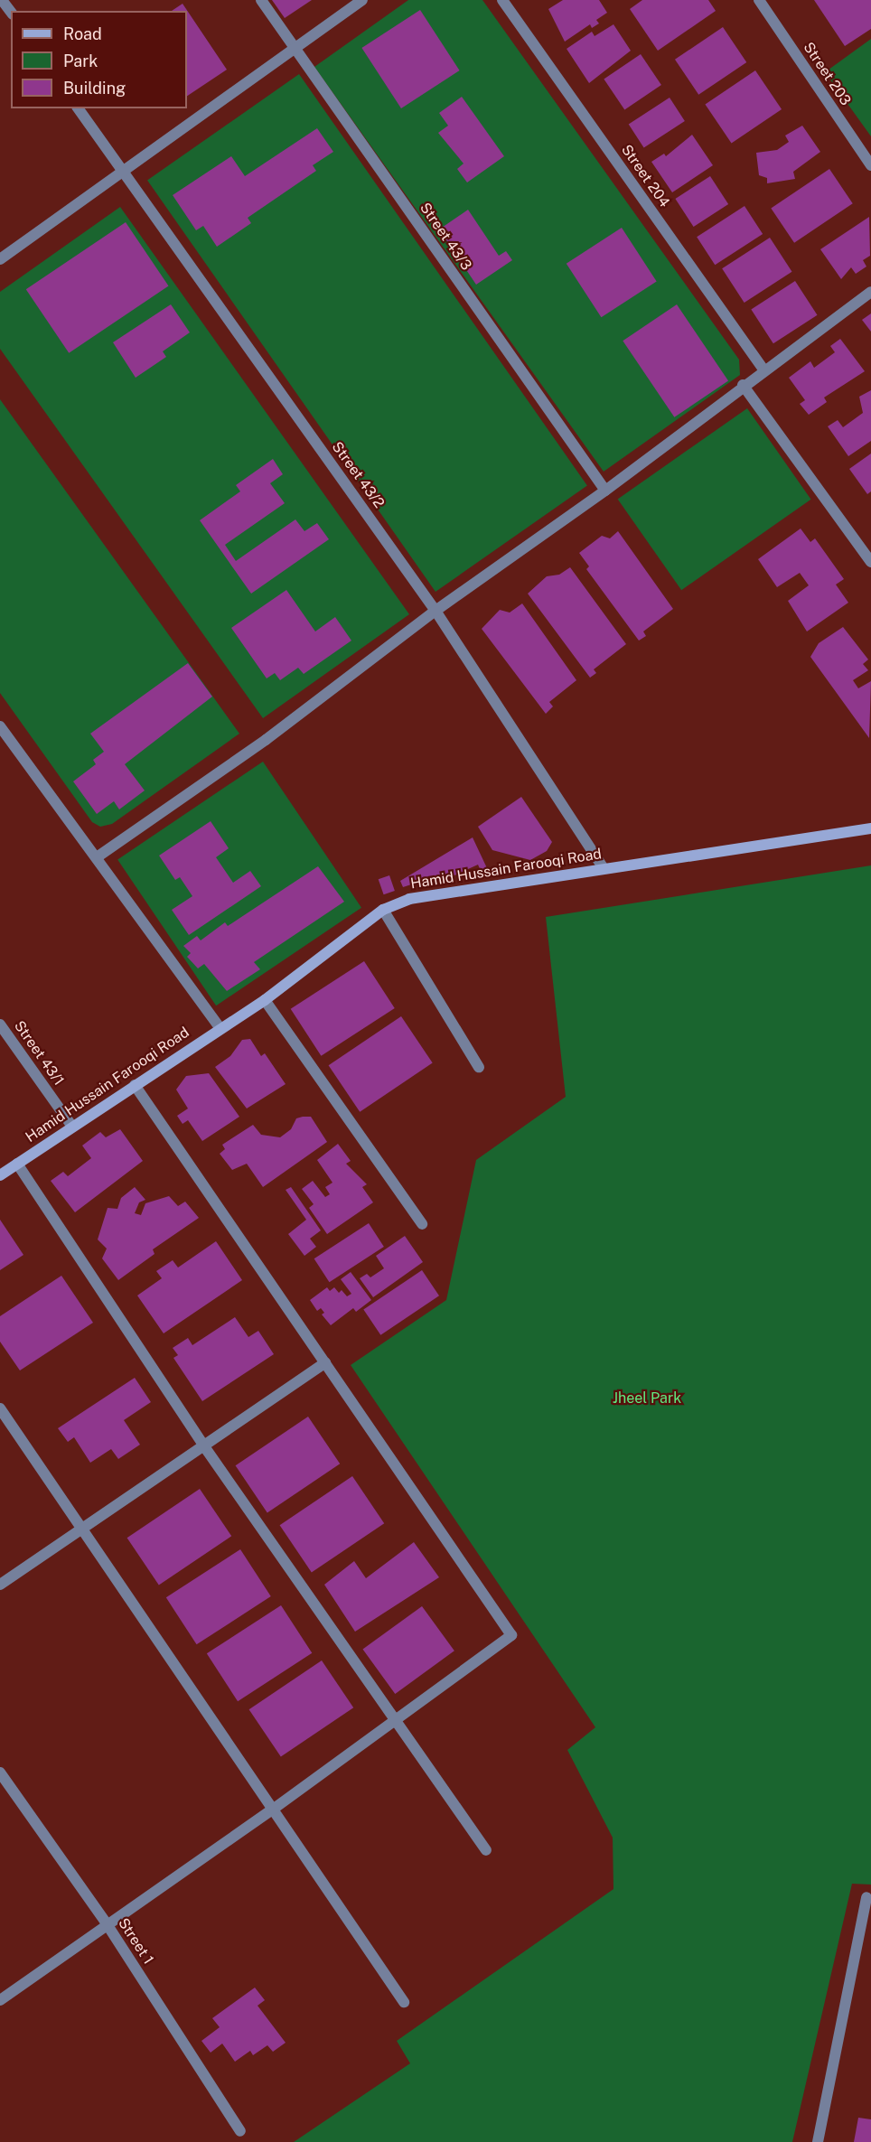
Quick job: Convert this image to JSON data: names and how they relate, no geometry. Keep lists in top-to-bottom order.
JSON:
{
  "streets": {
    "street": [
      "Street 203",
      "Street 204",
      "Street 43/3",
      "Street 43/2",
      "Hamid Hussain Farooqi Road",
      "Street 43/1",
      "Street 1"
    ]
  },
  "crossings": [
    ["Street 43/2", "Hamid Hussain Farooqi Road"],
    ["Hamid Hussain Farooqi Road", "Street 43/1"]
  ],
  "parks": ["Jheel Park"],
  "legend": ["Road", "Park", "Building"]
}
